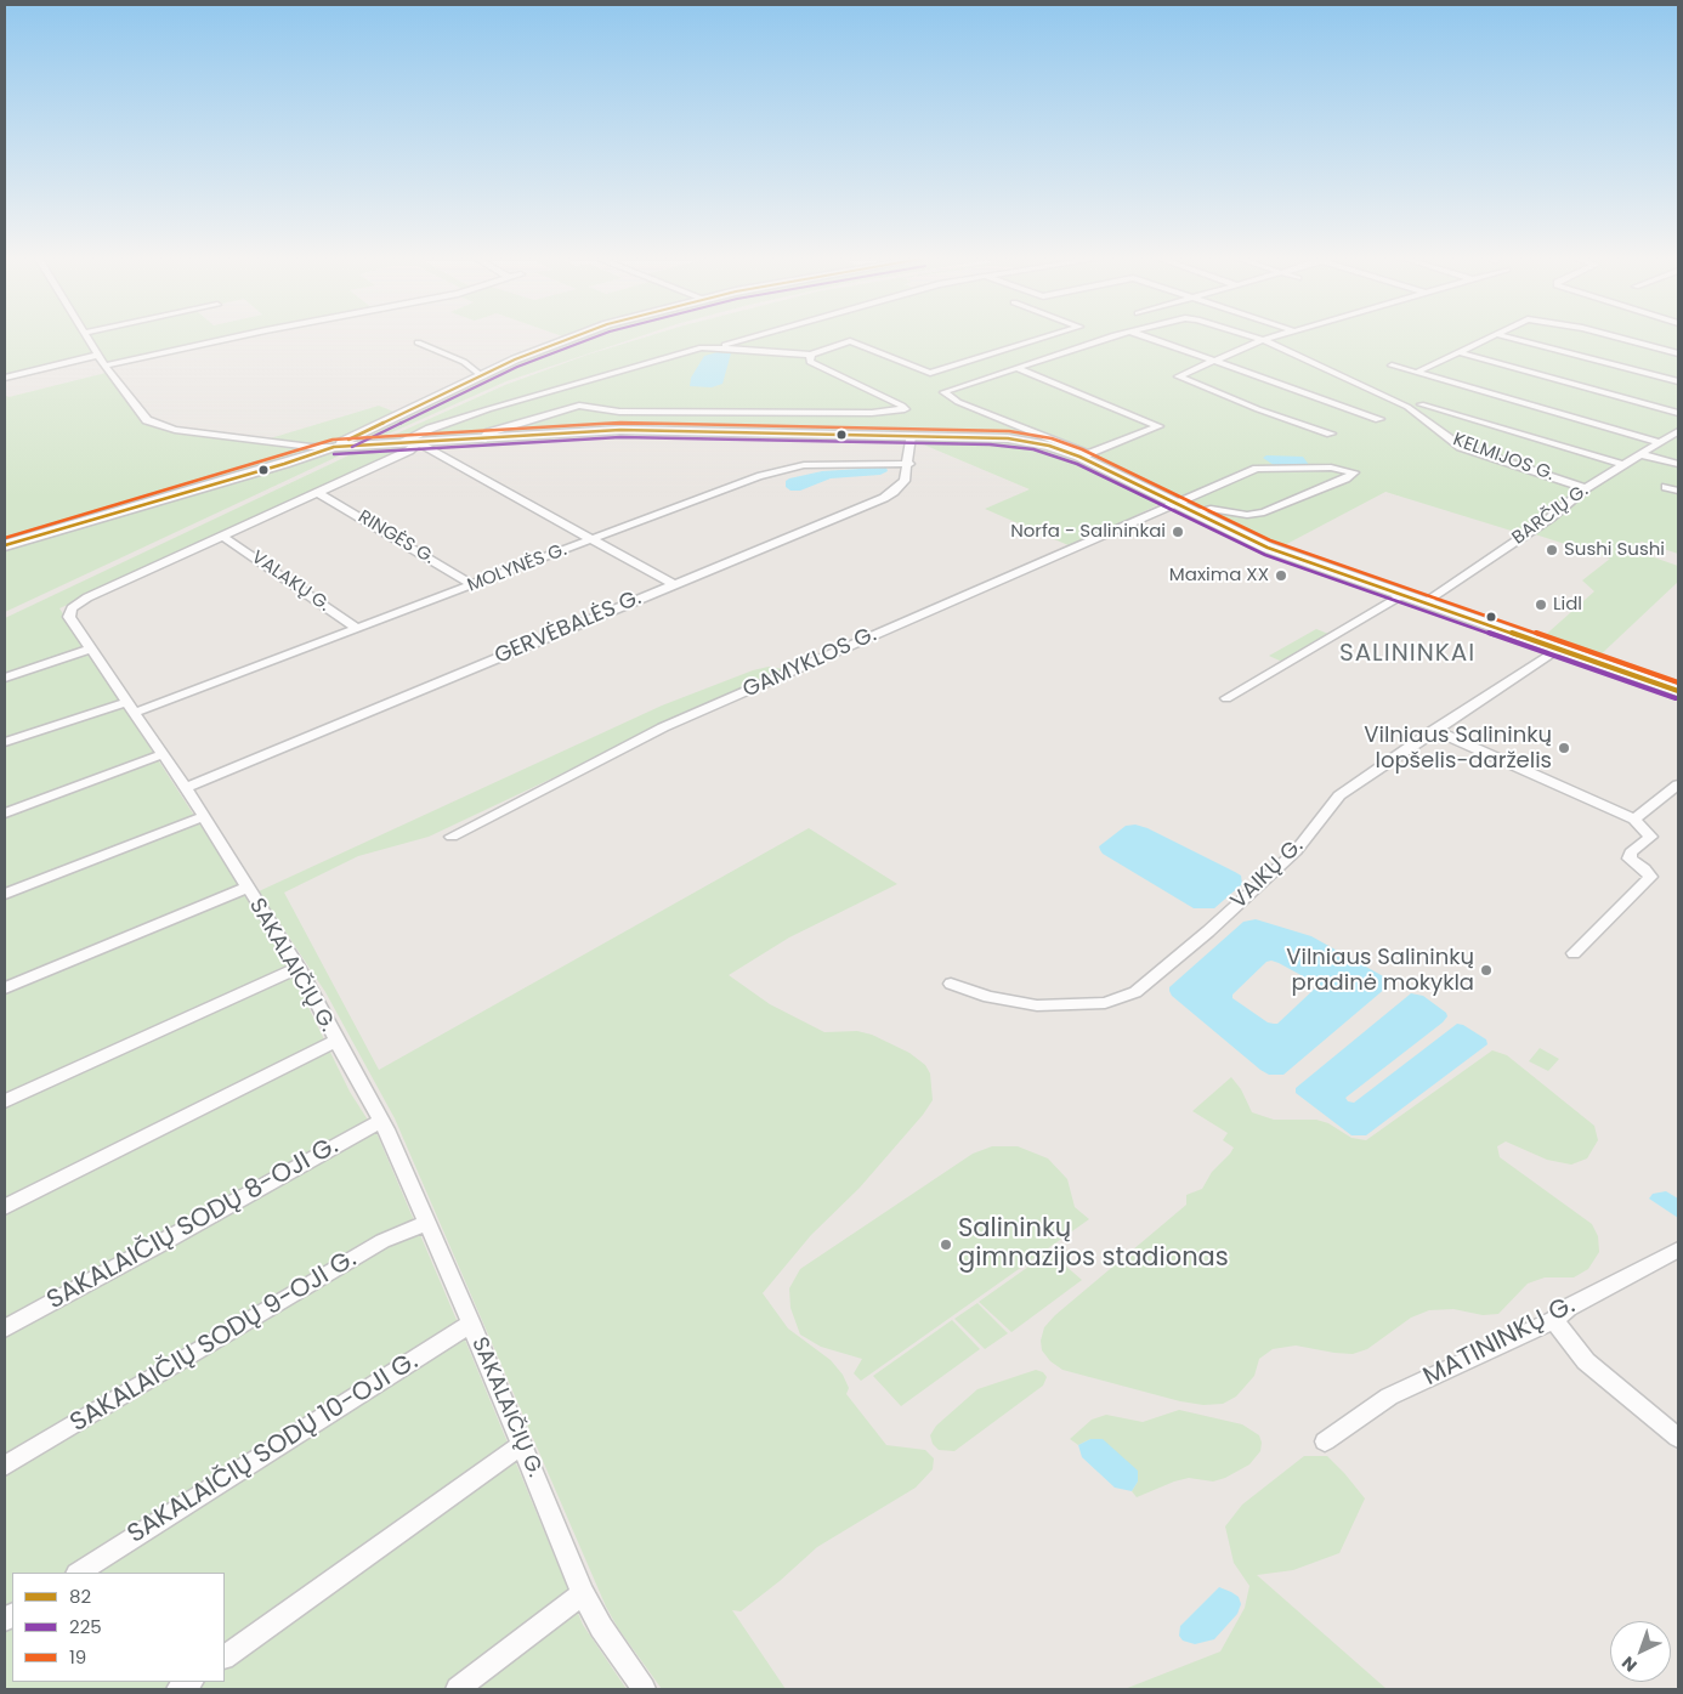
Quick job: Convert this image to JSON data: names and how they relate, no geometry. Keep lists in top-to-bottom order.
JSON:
{
  "streets": {
    "street": [
      "KELMIJOS G.",
      "BARČIŲ G.",
      "RINGĖS G.",
      "MOLYNĖS G.",
      "VALAKŲ G.",
      "GERVĖBALĖS G.",
      "GAMYKLOS G.",
      "VAIKŲ G.",
      "SAKALAIČIŲ G.",
      "SAKALAIČIŲ SODŲ 8-OJI G.",
      "SAKALAIČIŲ SODŲ 9-OJI G.",
      "MATININKŲ G.",
      "SAKALAIČIŲ SODŲ 10-OJI G."
    ]
  },
  "crossings": [
    ["KELMIJOS G.", "BARČIŲ G."],
    ["RINGĖS G.", "MOLYNĖS G."],
    ["RINGĖS G.", "SAKALAIČIŲ G."],
    ["MOLYNĖS G.", "VALAKŲ G."],
    ["MOLYNĖS G.", "GERVĖBALĖS G."],
    ["MOLYNĖS G.", "SAKALAIČIŲ G."],
    ["VALAKŲ G.", "SAKALAIČIŲ G."],
    ["GERVĖBALĖS G.", "SAKALAIČIŲ G."],
    ["SAKALAIČIŲ G.", "SAKALAIČIŲ SODŲ 8-OJI G."],
    ["SAKALAIČIŲ G.", "SAKALAIČIŲ SODŲ 9-OJI G."],
    ["SAKALAIČIŲ G.", "SAKALAIČIŲ SODŲ 10-OJI G."]
  ],
  "districts": ["SALININKAI"],
  "places": [
    "Norfa - Salininkai",
    "Sushi Sushi",
    "Maxima XX",
    "Lidl",
    "Vilniaus Salininkų lopšelis-darželis",
    "Vilniaus Salininkų pradinė mokykla",
    "Salininkų gimnazijos stadionas"
  ],
  "lines": ["transit line 82", "transit line 225", "transit line 19"],
  "legend": ["82", "225", "19"],
  "north": "bottom left"
}
